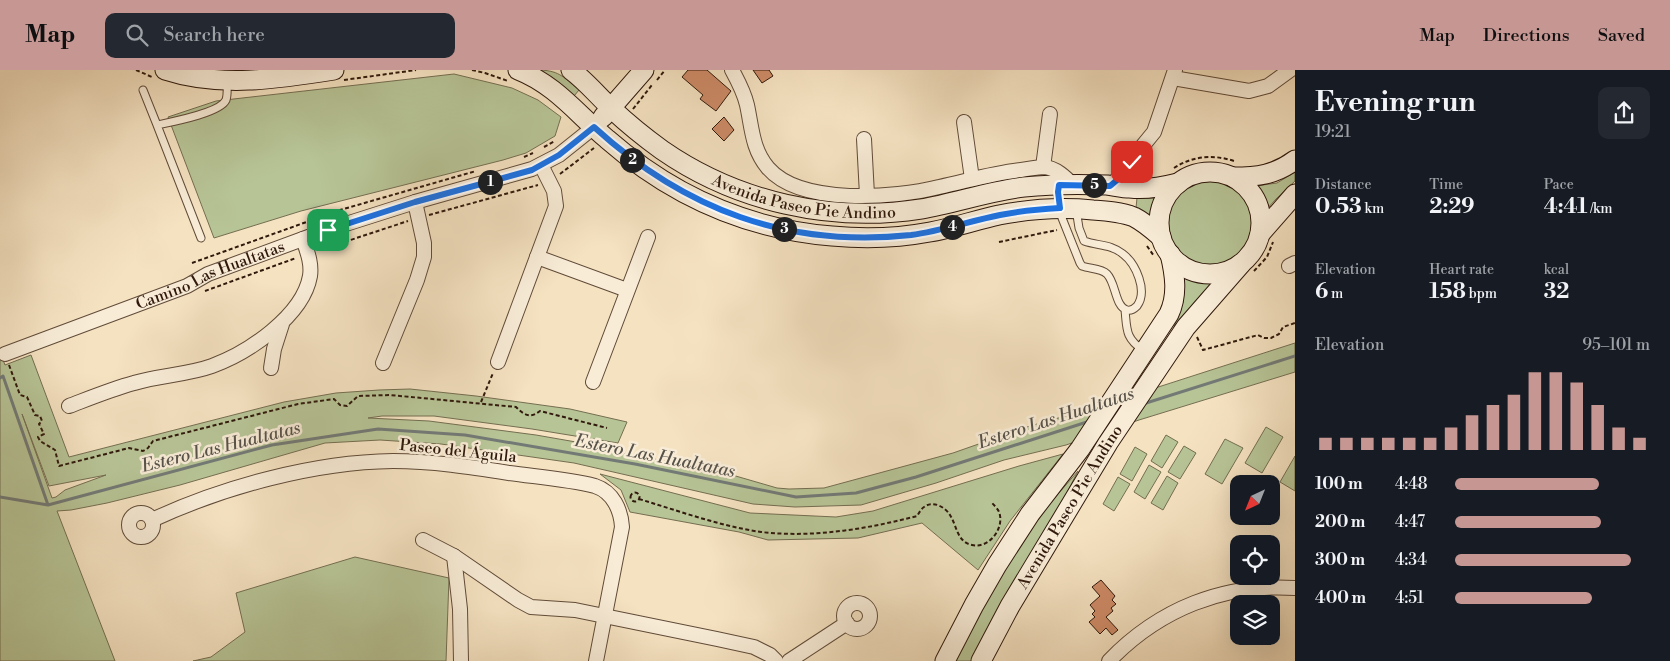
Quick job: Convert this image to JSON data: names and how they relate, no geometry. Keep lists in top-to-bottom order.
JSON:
{
  "streets": {
    "street": ["Avenida Paseo Pie Andino", "Camino Las Hualtatas", "Paseo del Águila"]
  },
  "crossings": [
    ["Avenida Paseo Pie Andino", "Camino Las Hualtatas"]
  ],
  "water": ["Estero Las Hualtatas"],
  "north": "bottom left",
  "page": {
    "header": "Map",
    "search": "Search here",
    "nav": ["Map", "Directions", "Saved"],
    "heading": ["Evening run", "19:21"],
    "pins": [
      "2",
      "1",
      "5",
      "4",
      "3"
    ],
    "stats": [
      ["Distance", "0.53 km"],
      ["Time", "2:29"],
      ["Pace", "4:41 /km"],
      ["Elevation", "6 m"],
      ["Heart rate", "158 bpm"],
      ["kcal", "32"]
    ],
    "chart": ["Elevation", "95–101 m"],
    "list": [
      {
        "name": "100 m",
        "note": "4:48"
      },
      {
        "name": "200 m",
        "note": "4:47"
      },
      {
        "name": "300 m",
        "note": "4:34"
      },
      {
        "name": "400 m",
        "note": "4:51"
      }
    ]
  }
}
